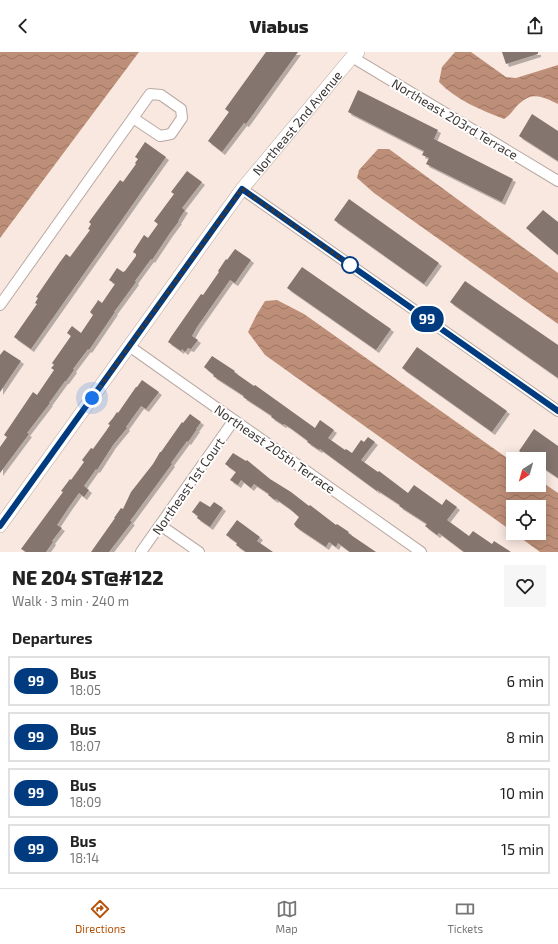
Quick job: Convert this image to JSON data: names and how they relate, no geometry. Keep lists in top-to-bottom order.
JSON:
{
  "streets": {
    "street": [
      "Northeast 203rd Terrace",
      "Northeast 2nd Avenue",
      "Northeast 205th Terrace",
      "Northeast 1st Court"
    ]
  },
  "crossings": [
    ["Northeast 203rd Terrace", "Northeast 2nd Avenue"],
    ["Northeast 2nd Avenue", "Northeast 205th Terrace"],
    ["Northeast 205th Terrace", "Northeast 1st Court"]
  ],
  "lines": ["bus line 99"],
  "north": "bottom left",
  "page": {
    "header": "Viabus",
    "on_map": "99",
    "heading": [
      ["NE 204 ST@#122", "Walk · 3 min · 240 m"],
      "Departures"
    ],
    "list": [
      {
        "mark": "99",
        "name": "Bus",
        "note": "18:05",
        "value": "6 min"
      },
      {
        "mark": "99",
        "name": "Bus",
        "note": "18:07",
        "value": "8 min"
      },
      {
        "mark": "99",
        "name": "Bus",
        "note": "18:09",
        "value": "10 min"
      },
      {
        "mark": "99",
        "name": "Bus",
        "note": "18:14",
        "value": "15 min"
      }
    ],
    "tabs": ["Directions", "Map", "Tickets"]
  }
}
